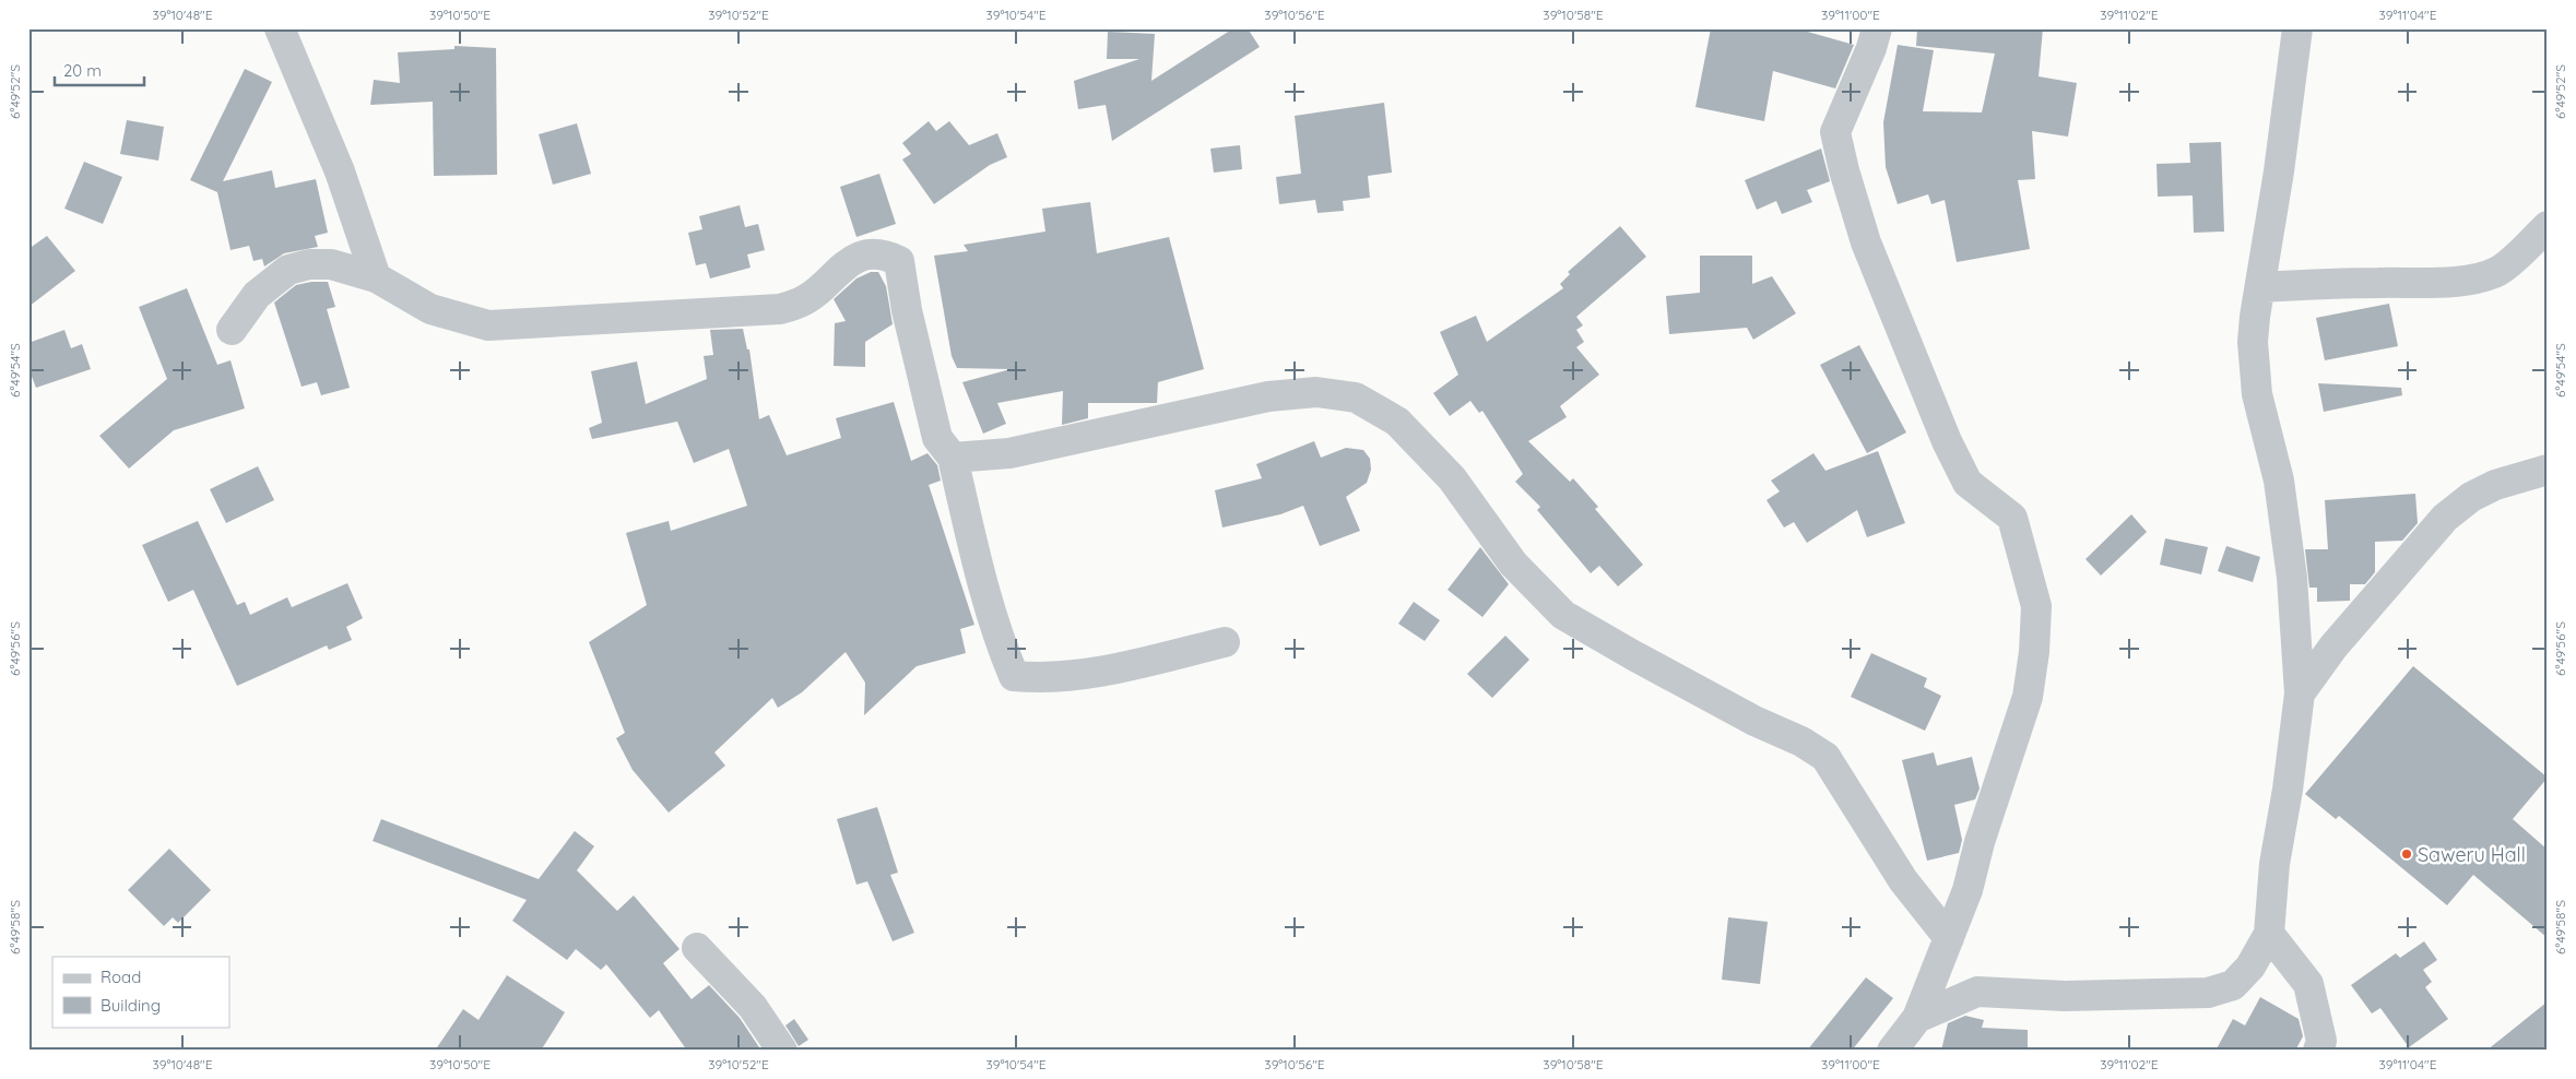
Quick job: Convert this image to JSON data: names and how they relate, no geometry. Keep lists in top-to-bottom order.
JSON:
{
  "places": ["Saweru Hall"],
  "legend": ["Road", "Building"],
  "scale_bar": "20 m",
  "coordinates": [
    "39°10'48\"E",
    "39°10'50\"E",
    "39°10'52\"E",
    "39°10'54\"E",
    "39°10'56\"E",
    "39°10'58\"E",
    "39°11'00\"E",
    "39°11'02\"E",
    "39°11'04\"E",
    "6°49'52\"S",
    "6°49'54\"S",
    "6°49'56\"S",
    "6°49'58\"S"
  ]
}
